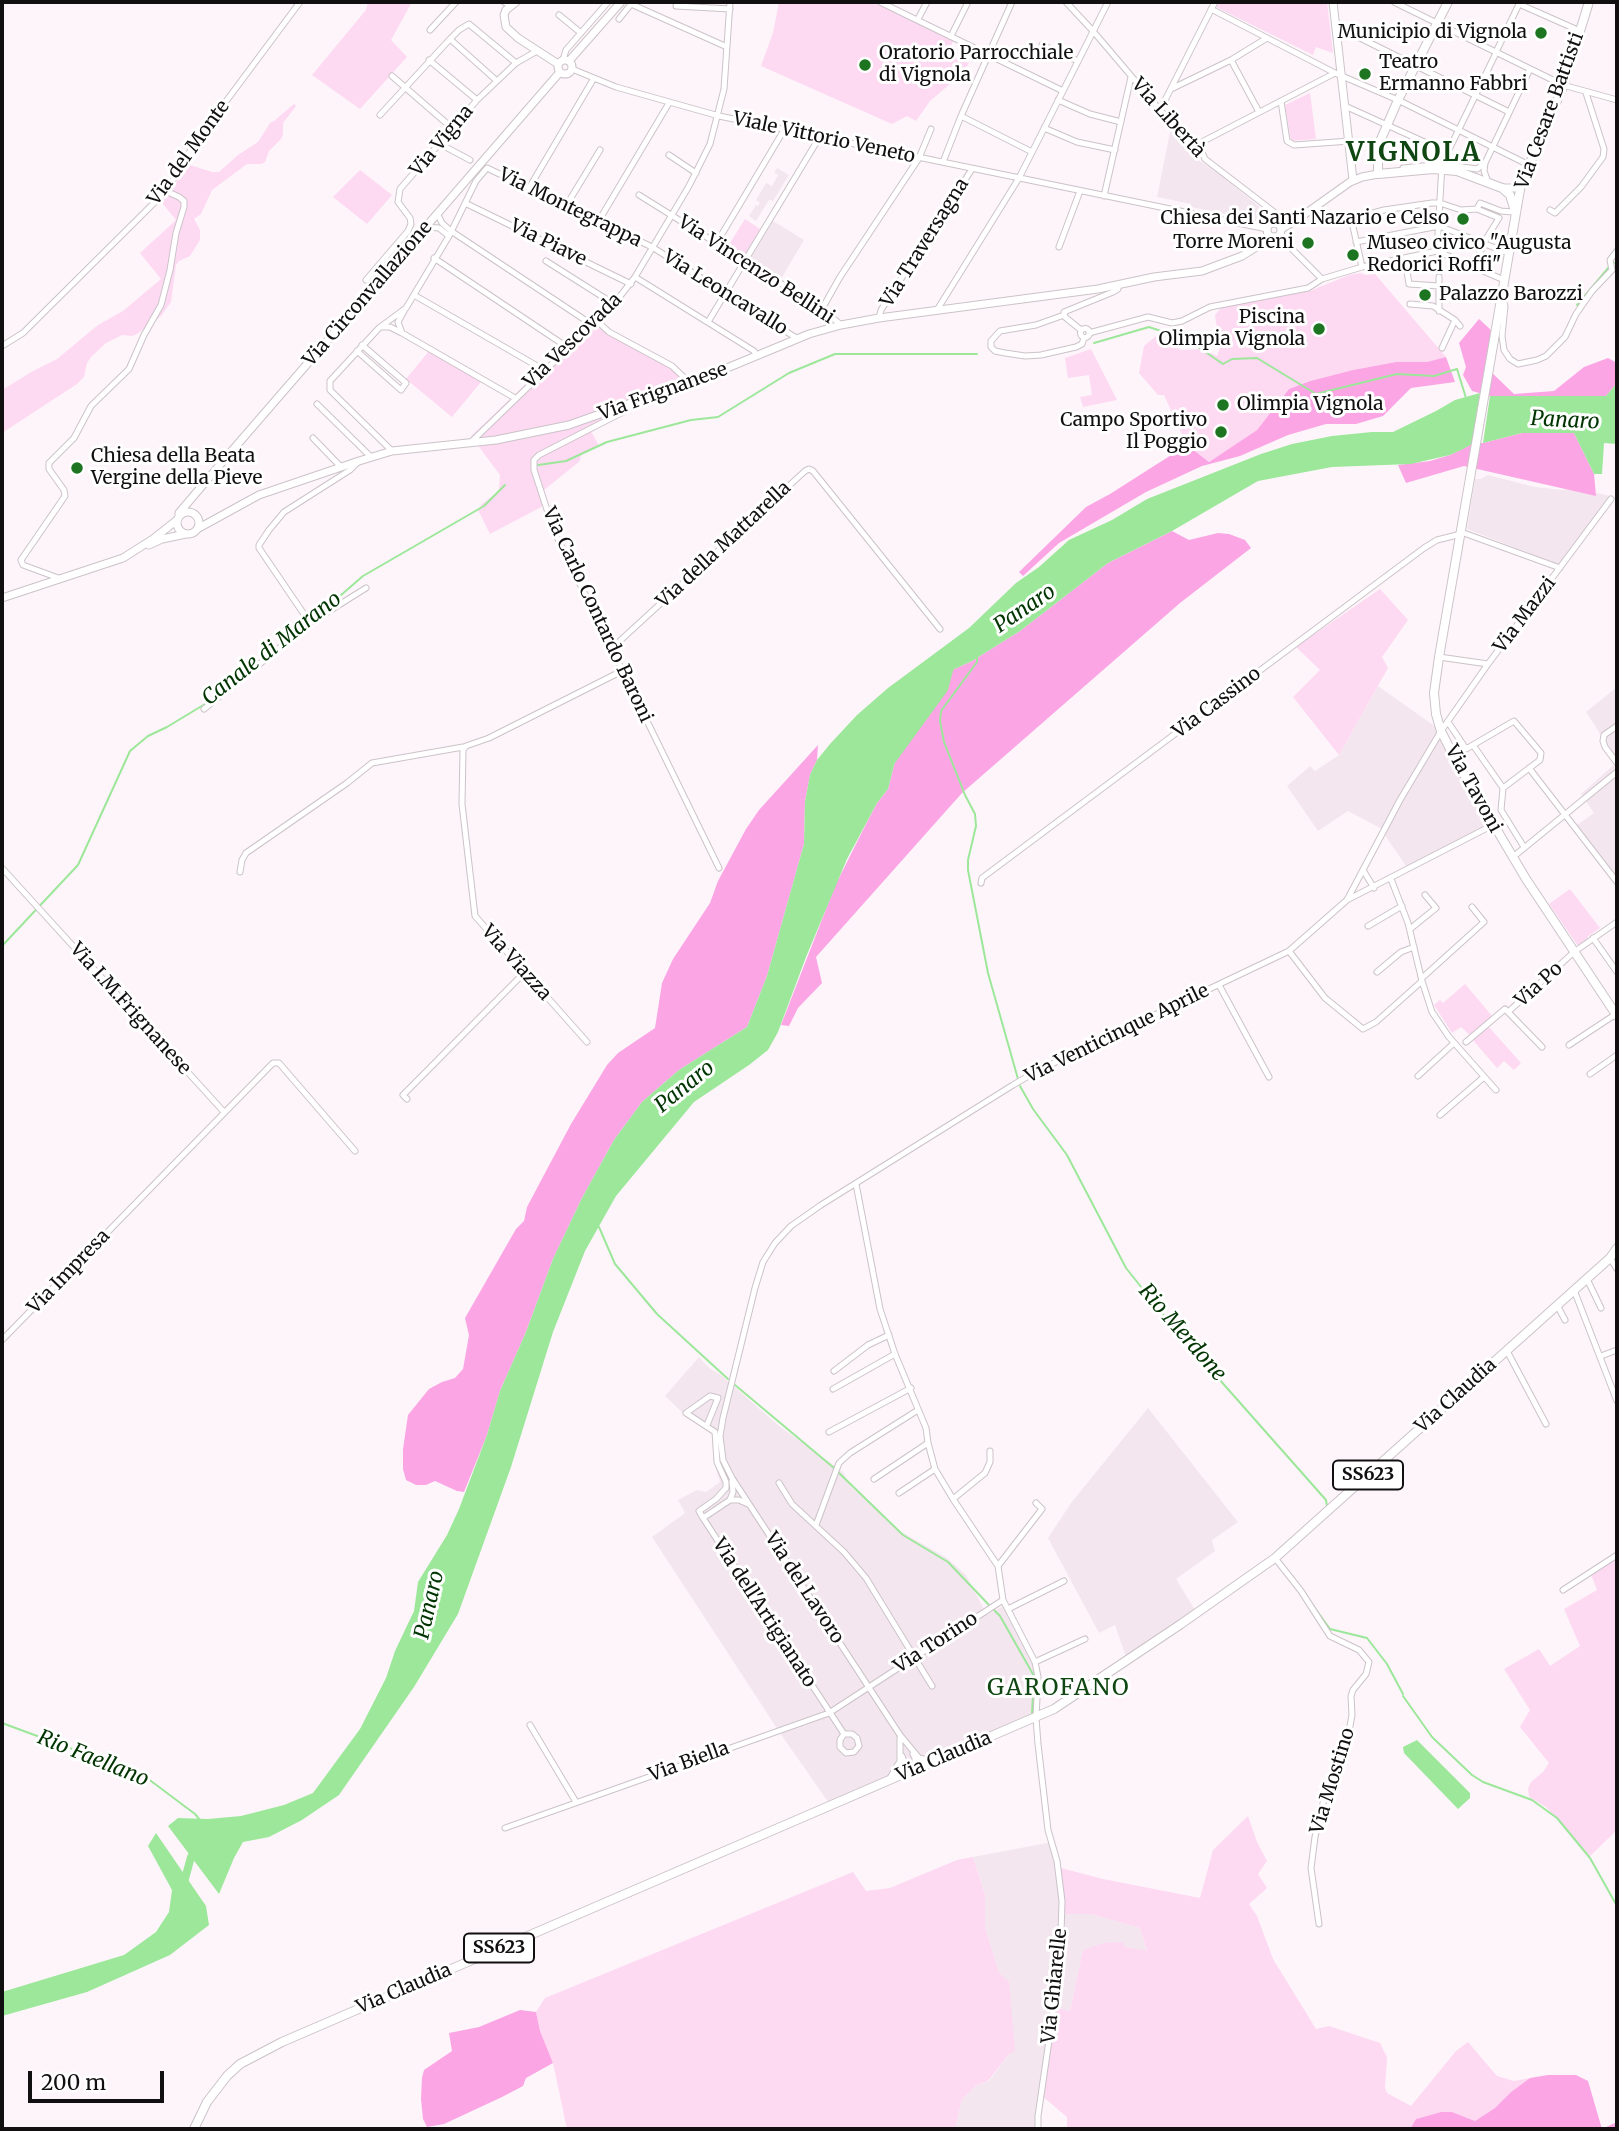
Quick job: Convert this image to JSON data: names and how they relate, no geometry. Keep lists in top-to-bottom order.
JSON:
{
  "streets": {
    "main road": [
      "Via Cesare Battisti",
      "Via Circonvallazione",
      "Via Frignanese",
      "Via Tavoni",
      "Via Claudia",
      "SS623"
    ],
    "street": [
      "Via Libertà",
      "Viale Vittorio Veneto",
      "Via Vigna",
      "Via del Monte",
      "Via Montegrappa",
      "Via Piave",
      "Via Traversagna",
      "Via Vincenzo Bellini",
      "Via Leoncavallo",
      "Via Vescovada",
      "Via della Mattarella",
      "Via Carlo Contardo Baroni",
      "Via Mazzi",
      "Via Cassino",
      "Via Viazza",
      "Via Po",
      "Via I.M.Frignanese",
      "Via Venticinque Aprile",
      "Via Impresa",
      "Via del Lavoro",
      "Via dell'Artigianato",
      "Via Torino",
      "Via Biella",
      "Via Mostino",
      "Via Ghiarelle"
    ]
  },
  "crossings": [
    ["Via Cesare Battisti", "Via Tavoni"],
    ["Via Libertà", "Via Frignanese"],
    ["Viale Vittorio Veneto", "Via Traversagna"],
    ["Viale Vittorio Veneto", "Via Vescovada"],
    ["Via Montegrappa", "Via Piave"],
    ["Via Montegrappa", "Via Leoncavallo"],
    ["Via Montegrappa", "Via Vescovada"],
    ["Via Piave", "Via Vescovada"],
    ["Via Traversagna", "Via Frignanese"],
    ["Via Vincenzo Bellini", "Via Vescovada"],
    ["Via Vincenzo Bellini", "Via Frignanese"],
    ["Via Leoncavallo", "Via Vescovada"],
    ["Via Leoncavallo", "Via Frignanese"],
    ["Via Circonvallazione", "Via Frignanese"],
    ["Via Vescovada", "Via Frignanese"],
    ["Via Frignanese", "Via Carlo Contardo Baroni"],
    ["Via della Mattarella", "Via Carlo Contardo Baroni"],
    ["Via Mazzi", "Via Tavoni"],
    ["Via Mazzi", "Via Venticinque Aprile"],
    ["Via Cassino", "Via Tavoni"],
    ["Via Tavoni", "Via Po"],
    ["Via Tavoni", "Via Venticinque Aprile"],
    ["Via I.M.Frignanese", "Via Impresa"],
    ["Via Venticinque Aprile", "Via del Lavoro"],
    ["Via Claudia", "Via Mostino"],
    ["Via Claudia", "Via Ghiarelle"],
    ["Via del Lavoro", "Via Torino"],
    ["Via del Lavoro", "Via Biella"],
    ["Via dell'Artigianato", "Via Biella"],
    ["Via Torino", "Via Biella"]
  ],
  "districts": ["VIGNOLA", "GAROFANO"],
  "water": [
    "Panaro",
    "Canale di Marano",
    "Rio Merdone",
    "Rio Faellano"
  ],
  "places": [
    "Municipio di Vignola",
    "Oratorio Parrocchiale di Vignola",
    "Teatro Ermanno Fabbri",
    "Chiesa dei Santi Nazario e Celso",
    "Torre Moreni",
    "Museo civico \"Augusta Redorici Roffi\"",
    "Palazzo Barozzi",
    "Piscina Olimpia Vignola",
    "Olimpia Vignola",
    "Campo Sportivo Il Poggio",
    "Chiesa della Beata Vergine della Pieve"
  ],
  "scale_bar": "200 m"
}
